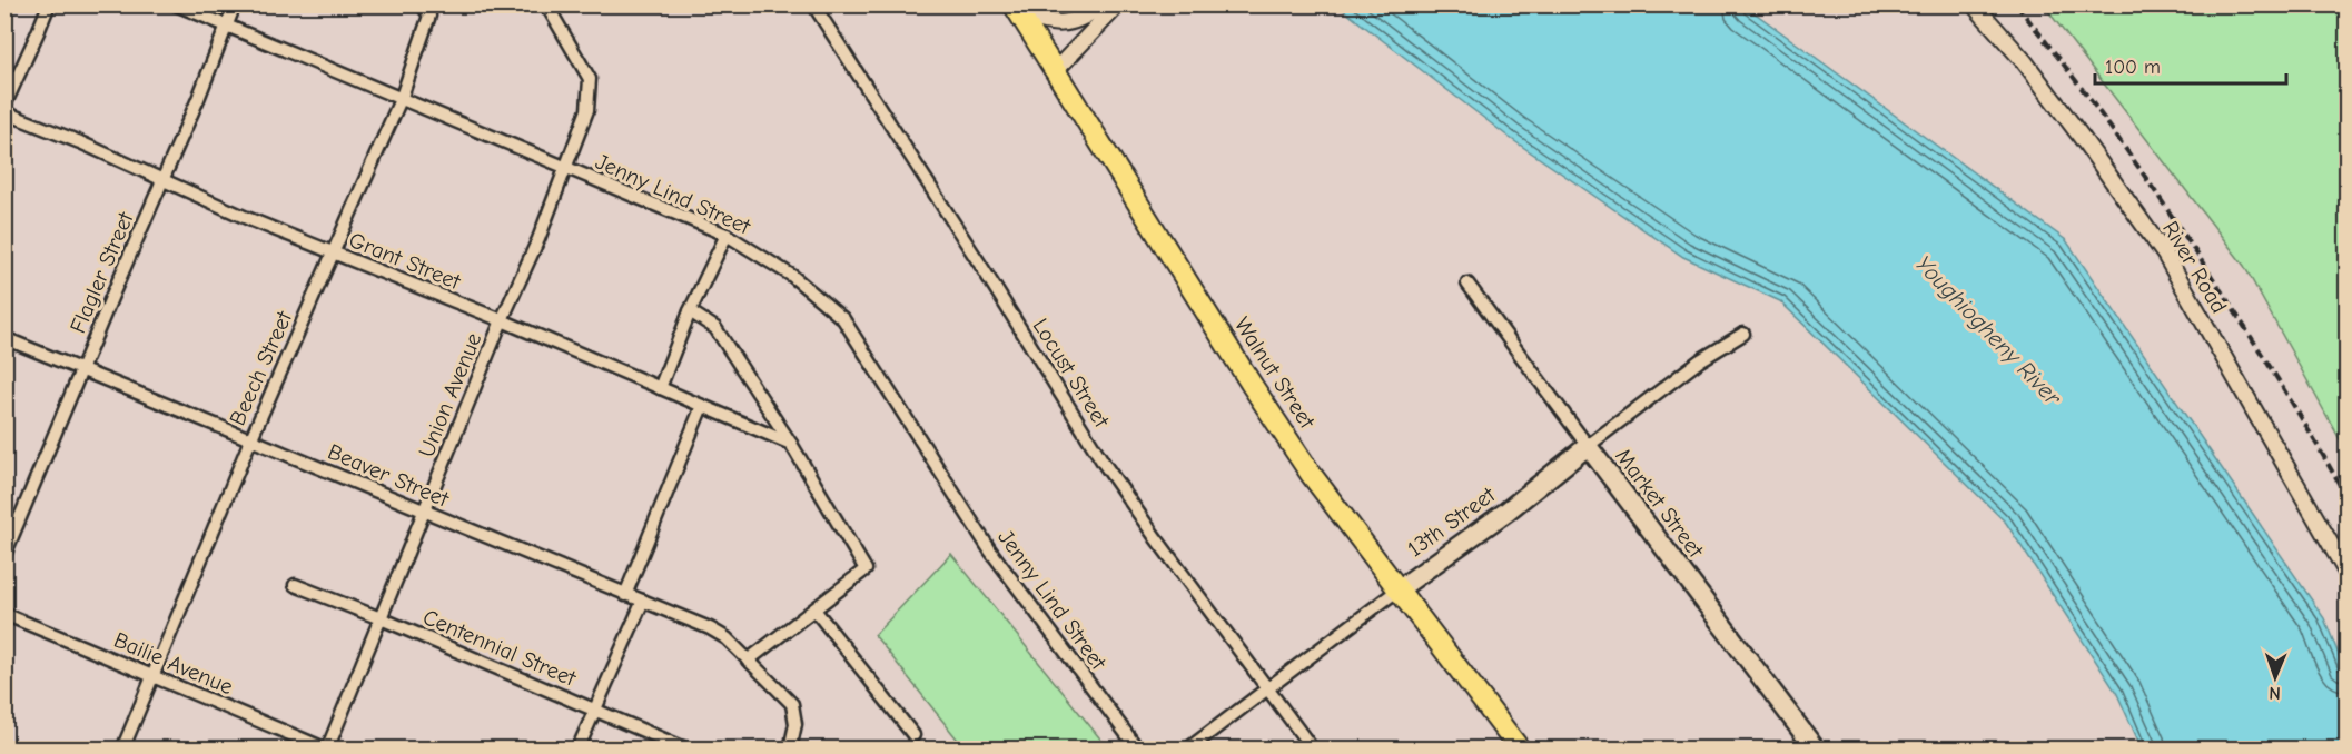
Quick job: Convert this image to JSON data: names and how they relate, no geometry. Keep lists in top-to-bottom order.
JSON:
{
  "streets": {
    "main road": ["Walnut Street", "Market Street", "13th Street"],
    "street": [
      "Jenny Lind Street",
      "Grant Street",
      "River Road",
      "Flagler Street",
      "Beech Street",
      "Locust Street",
      "Union Avenue",
      "Beaver Street",
      "Centennial Street",
      "Bailie Avenue"
    ]
  },
  "crossings": [
    ["Jenny Lind Street", "Flagler Street"],
    ["Jenny Lind Street", "Beech Street"],
    ["Jenny Lind Street", "Union Avenue"],
    ["Grant Street", "Flagler Street"],
    ["Grant Street", "Beech Street"],
    ["Grant Street", "Union Avenue"],
    ["Flagler Street", "Beaver Street"],
    ["Beech Street", "Beaver Street"],
    ["Beech Street", "Bailie Avenue"],
    ["Locust Street", "13th Street"],
    ["Walnut Street", "13th Street"],
    ["Union Avenue", "Beaver Street"],
    ["Union Avenue", "Centennial Street"],
    ["Union Avenue", "Bailie Avenue"],
    ["Market Street", "13th Street"]
  ],
  "water": ["Youghiogheny River"],
  "scale_bar": "100 m",
  "north": "bottom"
}
